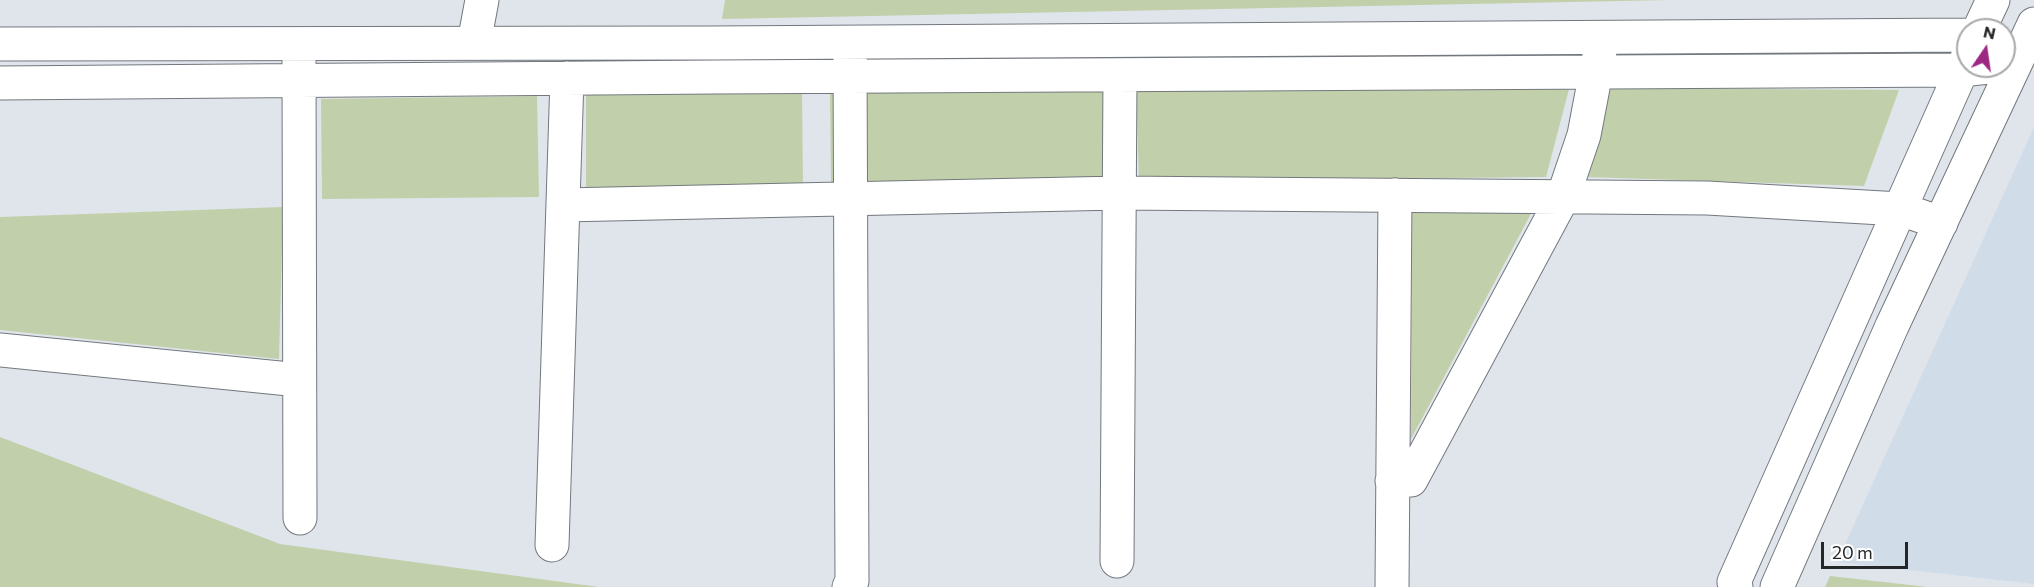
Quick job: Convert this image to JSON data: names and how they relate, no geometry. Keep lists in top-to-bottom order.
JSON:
{
  "scale_bar": "20 m",
  "north": "top"
}
